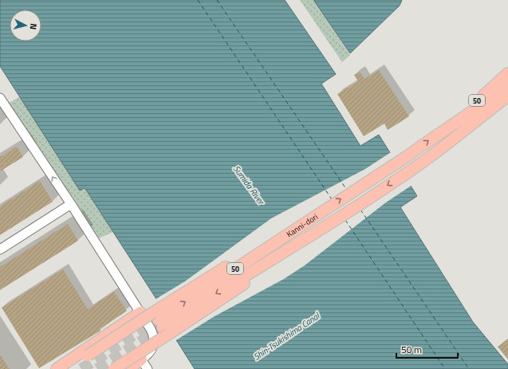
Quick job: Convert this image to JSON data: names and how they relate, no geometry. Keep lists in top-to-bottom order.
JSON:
{
  "streets": {
    "main road": ["50", "Kanni-dori"]
  },
  "crossings": [
    ["50", "Kanni-dori"]
  ],
  "water": ["Sumida River", "Shin-Tsukishima Canal"],
  "scale_bar": "50 m",
  "north": "right"
}
